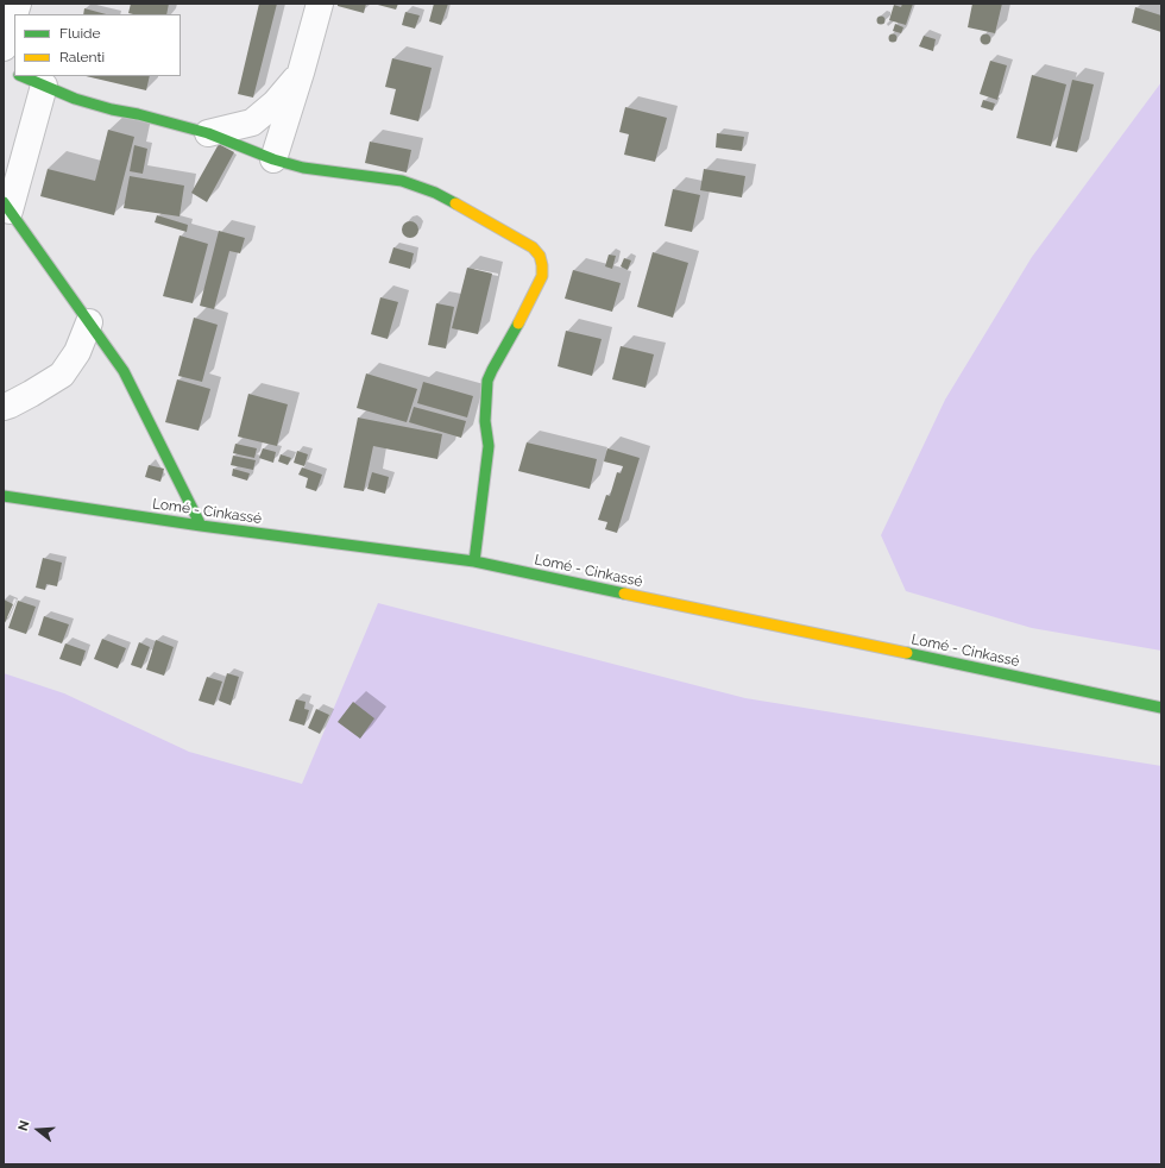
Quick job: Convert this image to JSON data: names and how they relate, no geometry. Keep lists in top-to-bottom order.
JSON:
{
  "streets": {
    "main road": ["Lomé - Cinkassé"]
  },
  "legend": ["Fluide", "Ralenti"],
  "north": "left"
}
